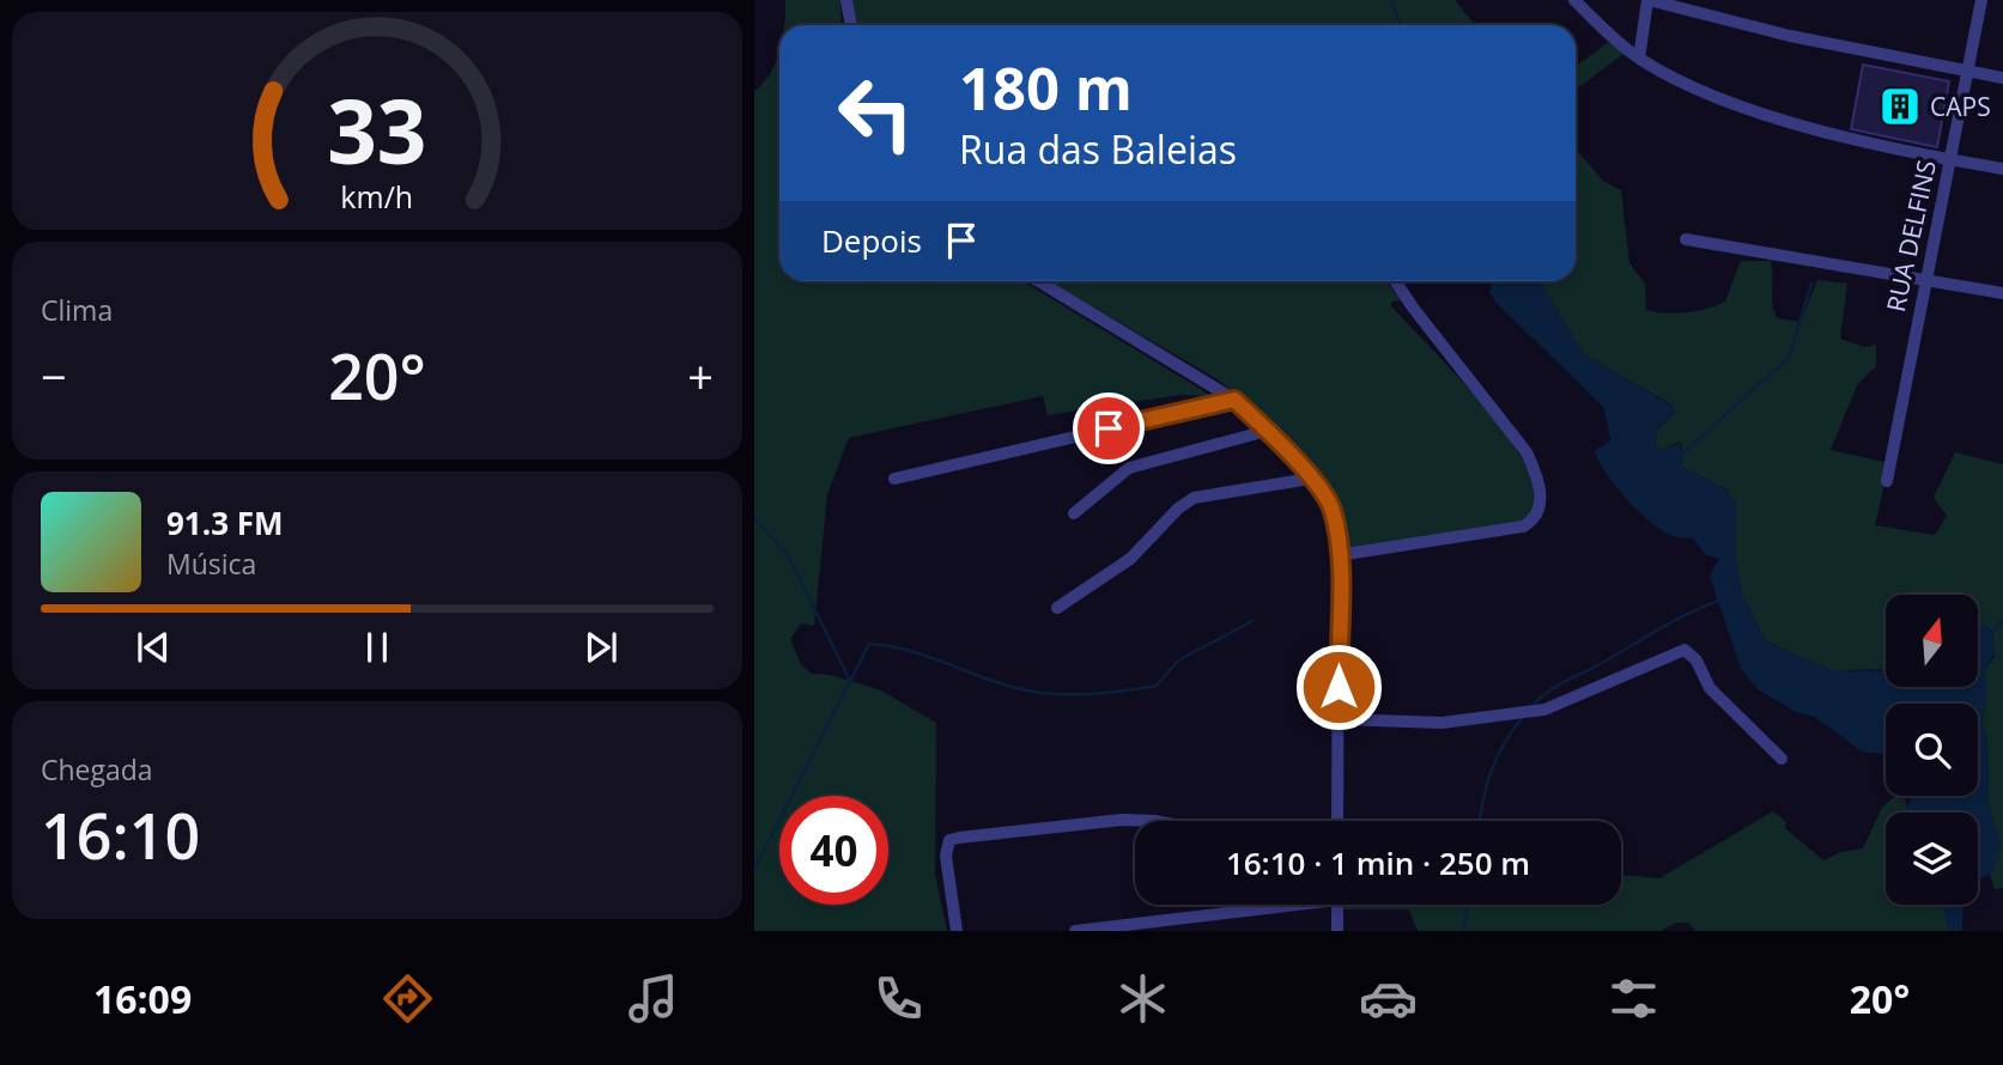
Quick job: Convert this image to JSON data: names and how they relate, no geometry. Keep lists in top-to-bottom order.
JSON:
{
  "streets": {
    "street": ["RUA DELFINS"]
  },
  "places": {
    "building": ["CAPS"]
  },
  "north": "top",
  "page": {
    "turn": ["180 m", "Rua das Baleias"],
    "then": "Depois",
    "tile": [
      "Clima",
      ["Chegada", "16:10"]
    ],
    "heat": ["−", "20°", "+"],
    "song": ["91.3 FM", "Música"],
    "limit": "40",
    "trip": "16:10 · 1 min · 250 m",
    "tabs": ["16:09", "20°"],
    "gauge": ["33", "km/h"]
  }
}
